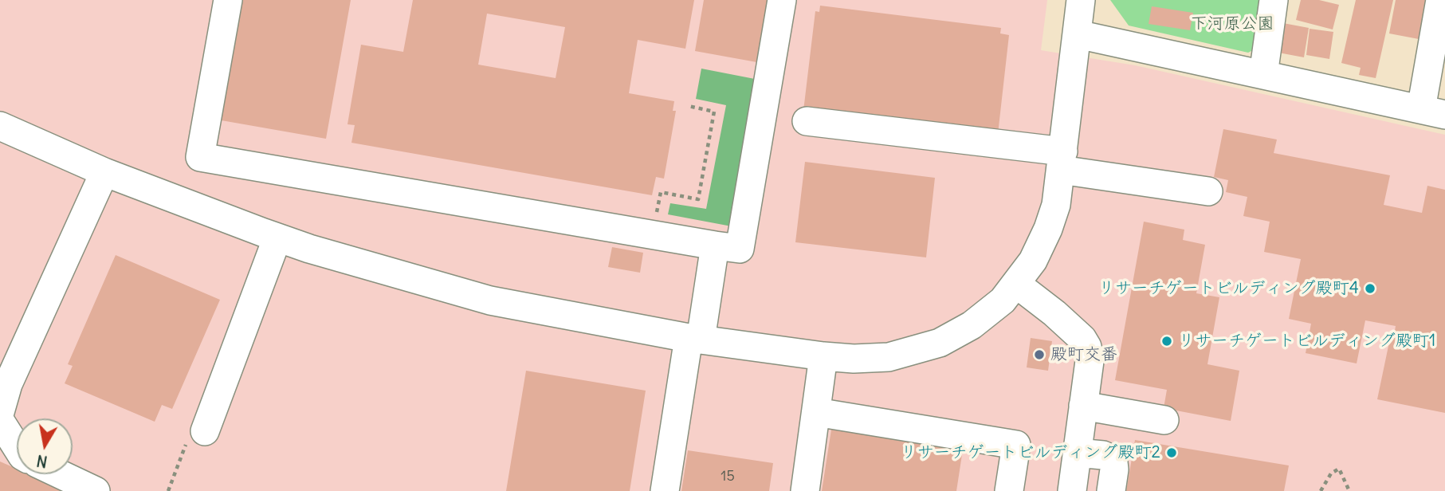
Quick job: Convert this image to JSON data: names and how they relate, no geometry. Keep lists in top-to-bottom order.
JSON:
{
  "parks": ["下河原公園"],
  "places": [
    "リサーチゲートビルディング殿町4",
    "リサーチゲートビルディング殿町1",
    "殿町交番",
    "リサーチゲートビルディング殿町2"
  ],
  "house_numbers": ["15"],
  "north": "bottom"
}
